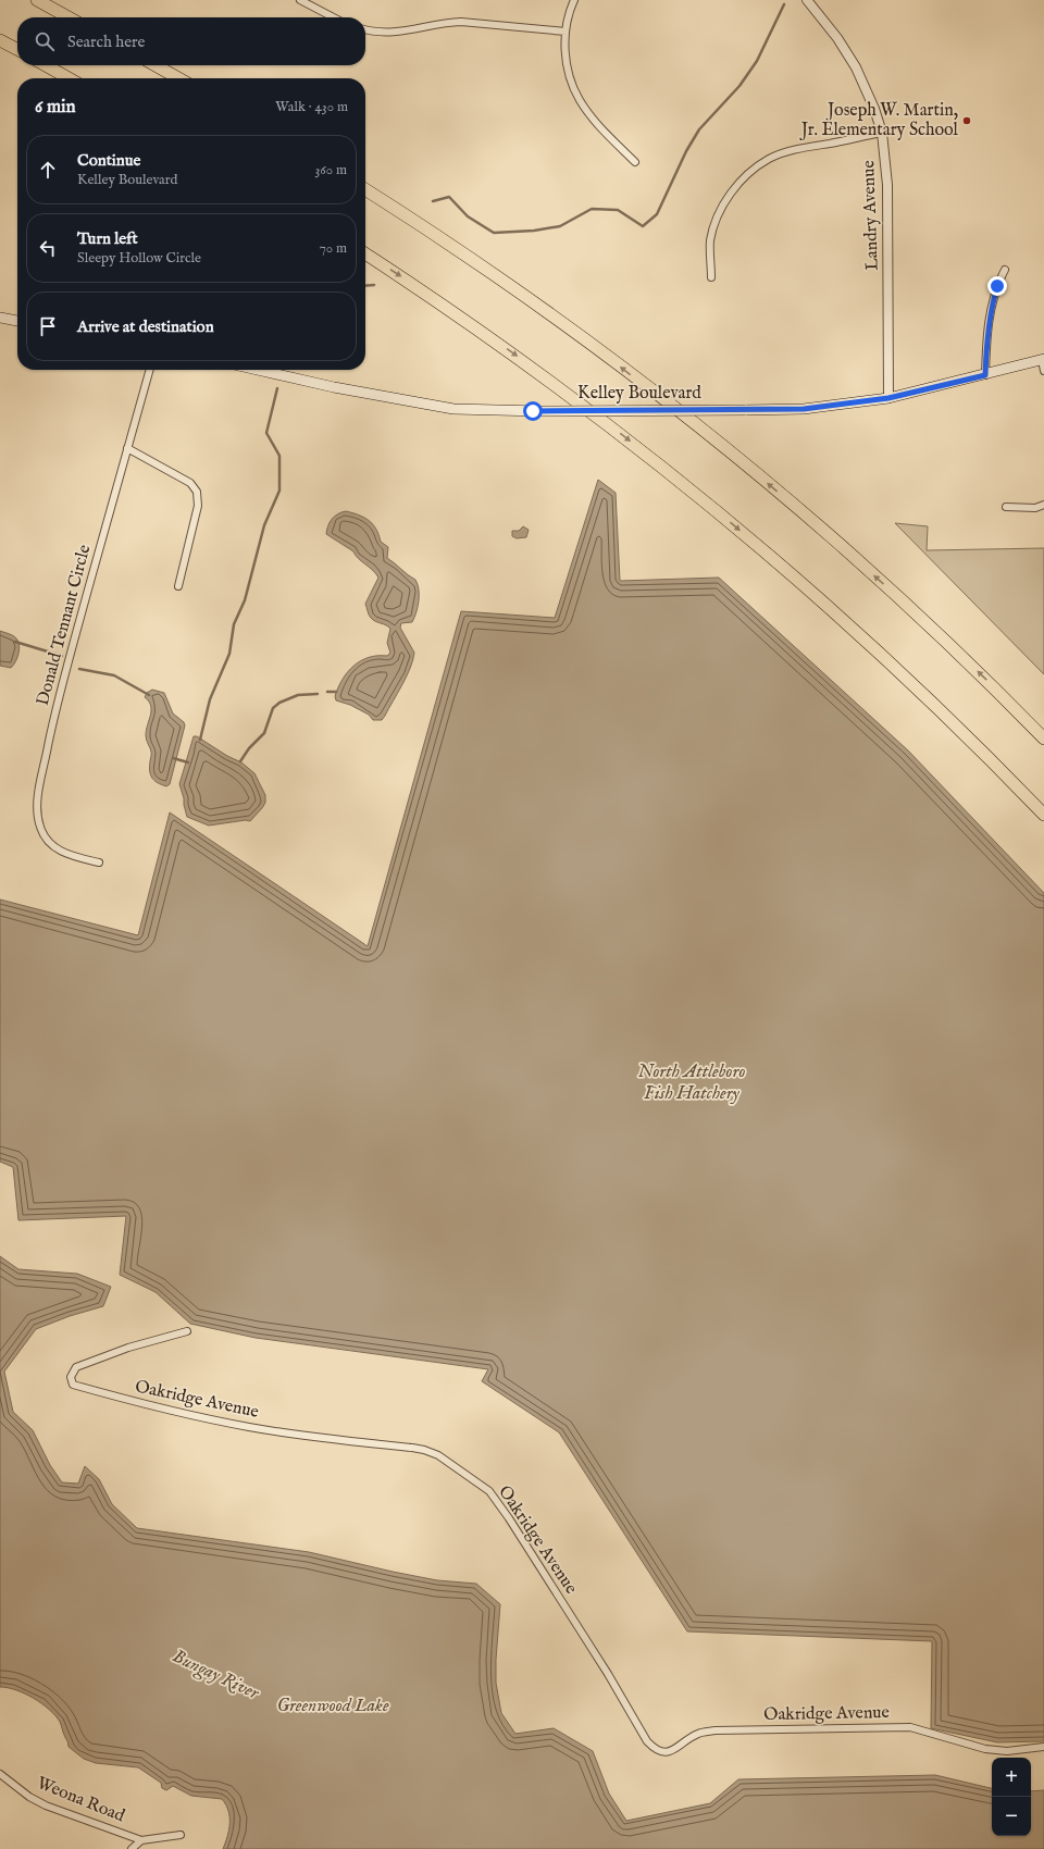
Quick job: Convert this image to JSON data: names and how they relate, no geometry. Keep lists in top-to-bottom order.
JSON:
{
  "streets": {
    "main road": ["Kelley Boulevard"],
    "street": [
      "Landry Avenue",
      "Donald Tennant Circle",
      "Oakridge Avenue",
      "Weona Road"
    ]
  },
  "crossings": [
    ["Landry Avenue", "Kelley Boulevard"]
  ],
  "water": ["North Attleboro Fish Hatchery", "Bungay River", "Greenwood Lake"],
  "places": ["Joseph W. Martin, Jr. Elementary School"],
  "page": {
    "search": "Search here",
    "heading": ["6 min", "Walk · 430 m"],
    "list": [
      ["Continue", "Kelley Boulevard", "360 m"],
      ["Turn left", "Sleepy Hollow Circle", "70 m"],
      "Arrive at destination"
    ],
    "map_buttons": ["+", "−"]
  }
}
